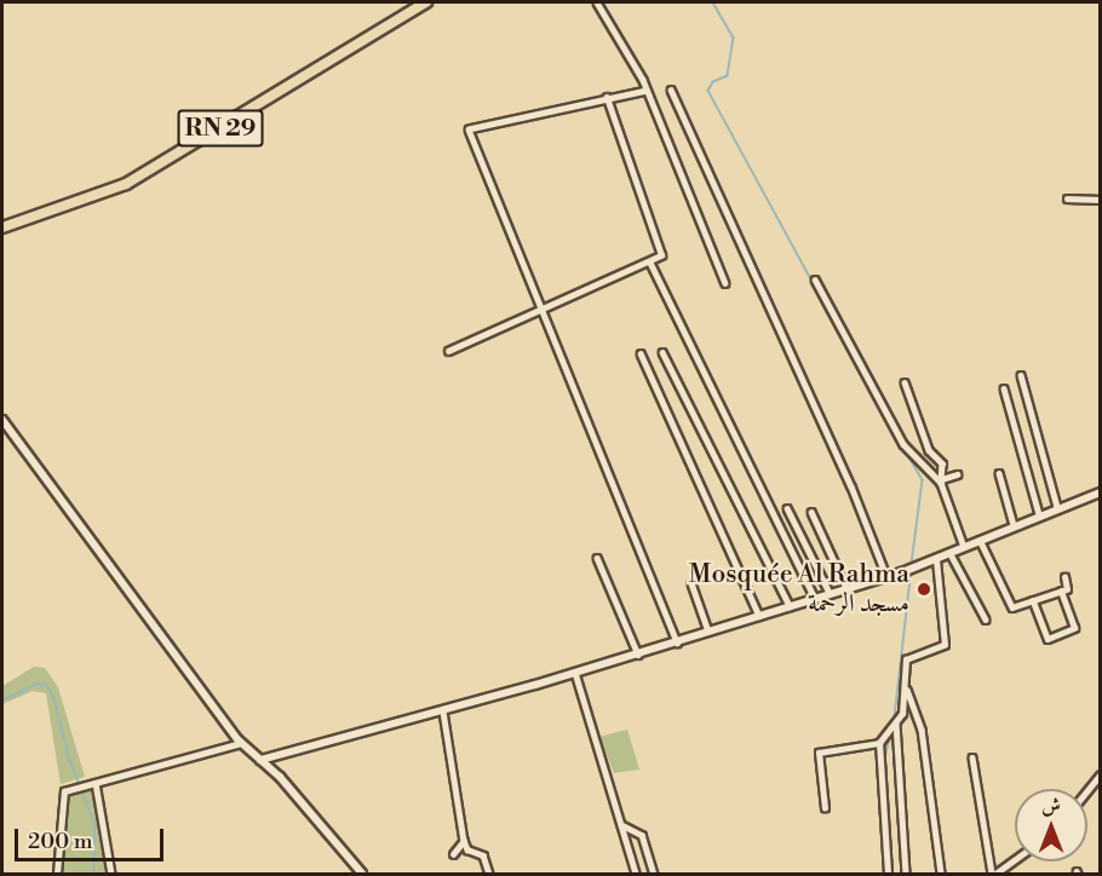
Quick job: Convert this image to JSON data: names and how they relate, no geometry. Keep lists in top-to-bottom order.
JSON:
{
  "streets": {
    "main road": ["RN 29"]
  },
  "places": ["Mosquée Al Rahma مسجد الرحمة"],
  "scale_bar": "200 m",
  "north": "top"
}
